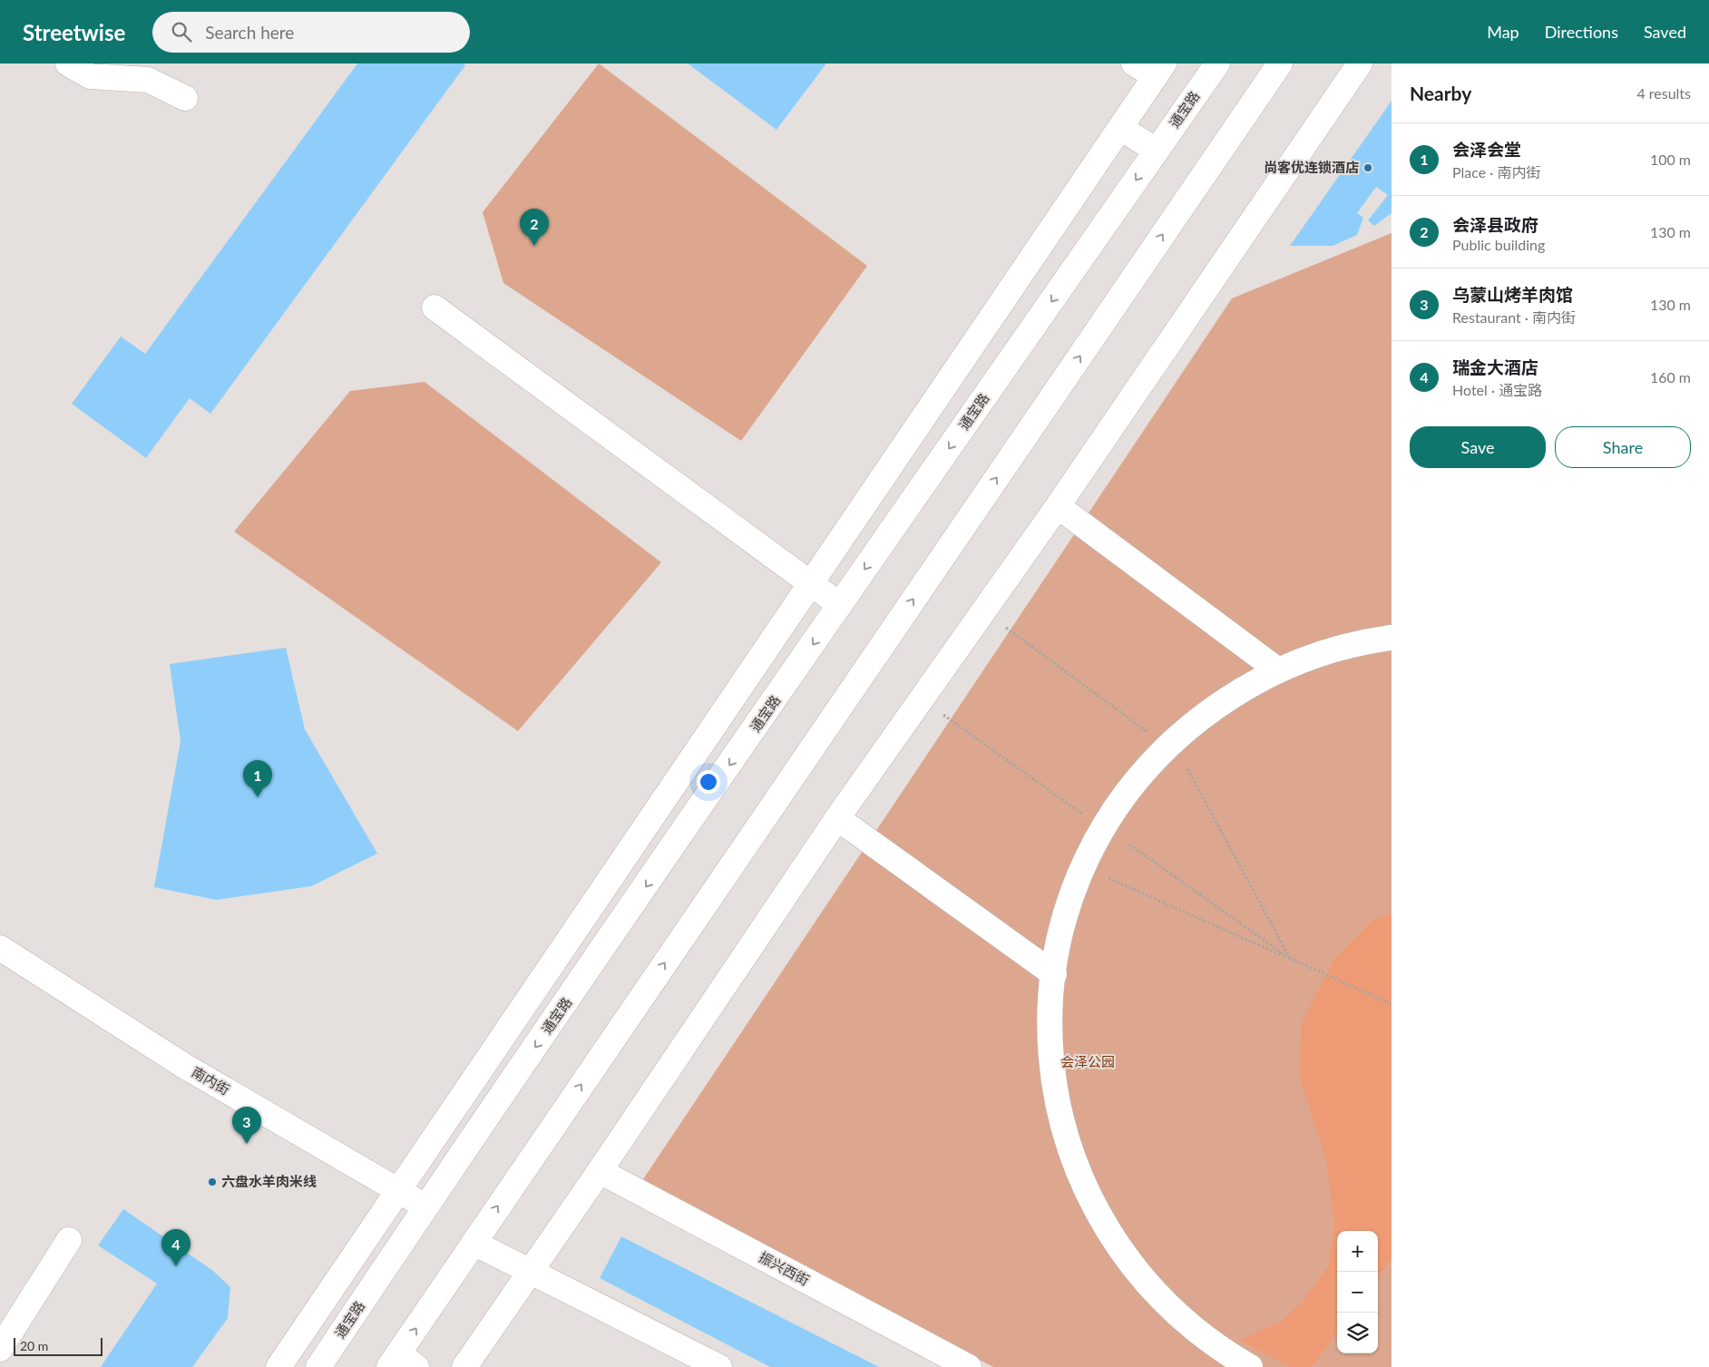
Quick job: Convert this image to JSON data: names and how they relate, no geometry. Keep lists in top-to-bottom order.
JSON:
{
  "streets": {
    "street": ["通宝路", "南内街", "振兴西街"]
  },
  "crossings": [
    ["通宝路", "南内街"]
  ],
  "parks": ["会泽公园"],
  "places": ["尚客优连锁酒店", "六盘水羊肉米线"],
  "scale_bar": "20 m",
  "page": {
    "header": "Streetwise",
    "search": "Search here",
    "nav": ["Map", "Directions", "Saved"],
    "heading": ["Nearby", "4 results"],
    "list": [
      {
        "mark": "1",
        "name": "会泽会堂",
        "note": "Place · 南内街",
        "value": "100 m"
      },
      {
        "mark": "2",
        "name": "会泽县政府",
        "note": "Public building",
        "value": "130 m"
      },
      {
        "mark": "3",
        "name": "乌蒙山烤羊肉馆",
        "note": "Restaurant · 南内街",
        "value": "130 m"
      },
      {
        "mark": "4",
        "name": "瑞金大酒店",
        "note": "Hotel · 通宝路",
        "value": "160 m"
      }
    ],
    "pins": [
      "2",
      "1",
      "3",
      "4"
    ],
    "buttons": ["Save", "Share"],
    "map_buttons": ["+", "−"],
    "scale": "20 m"
  }
}
